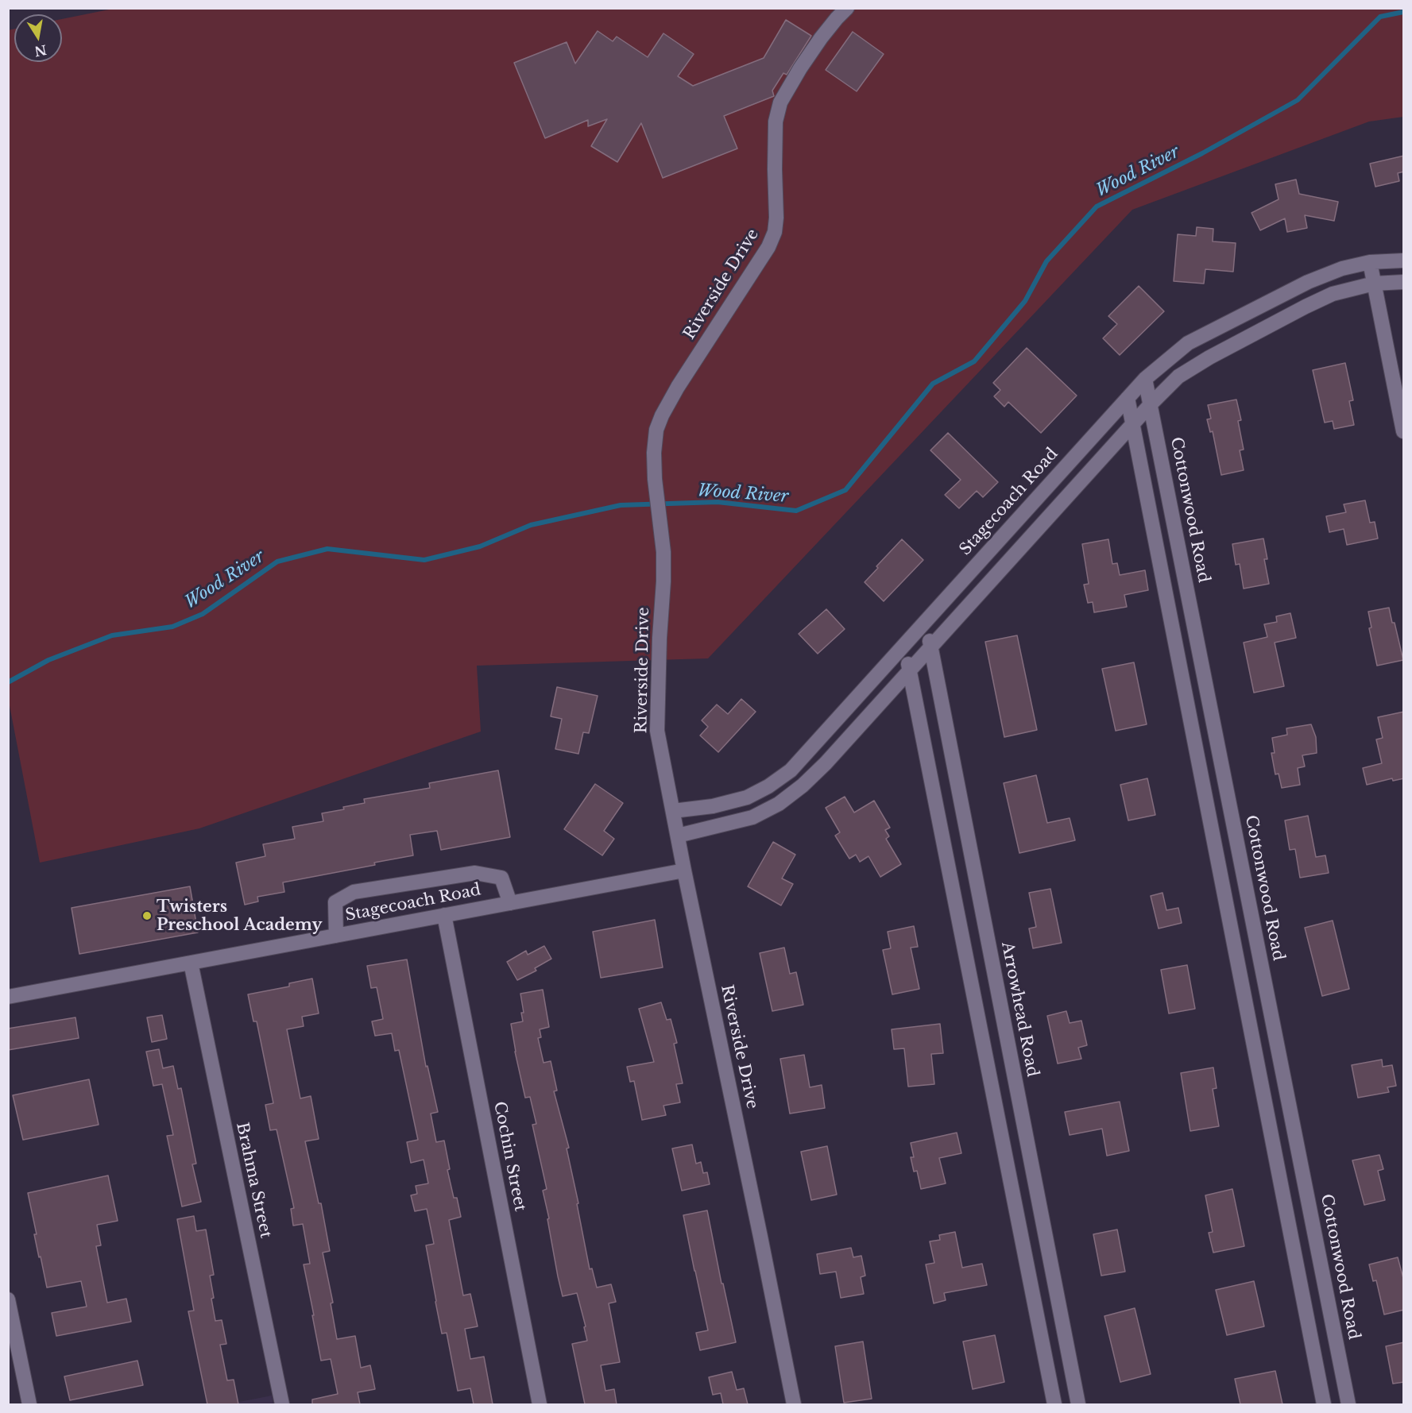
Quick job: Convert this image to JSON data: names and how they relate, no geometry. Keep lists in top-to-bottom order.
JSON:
{
  "streets": {
    "street": [
      "Riverside Drive",
      "Stagecoach Road",
      "Cottonwood Road",
      "Arrowhead Road",
      "Cochin Street",
      "Brahma Street"
    ]
  },
  "crossings": [
    ["Riverside Drive", "Stagecoach Road"],
    ["Stagecoach Road", "Cottonwood Road"],
    ["Stagecoach Road", "Arrowhead Road"],
    ["Stagecoach Road", "Cochin Street"],
    ["Stagecoach Road", "Brahma Street"]
  ],
  "water": ["Wood River"],
  "places": ["Twisters Preschool Academy"],
  "north": "bottom"
}
